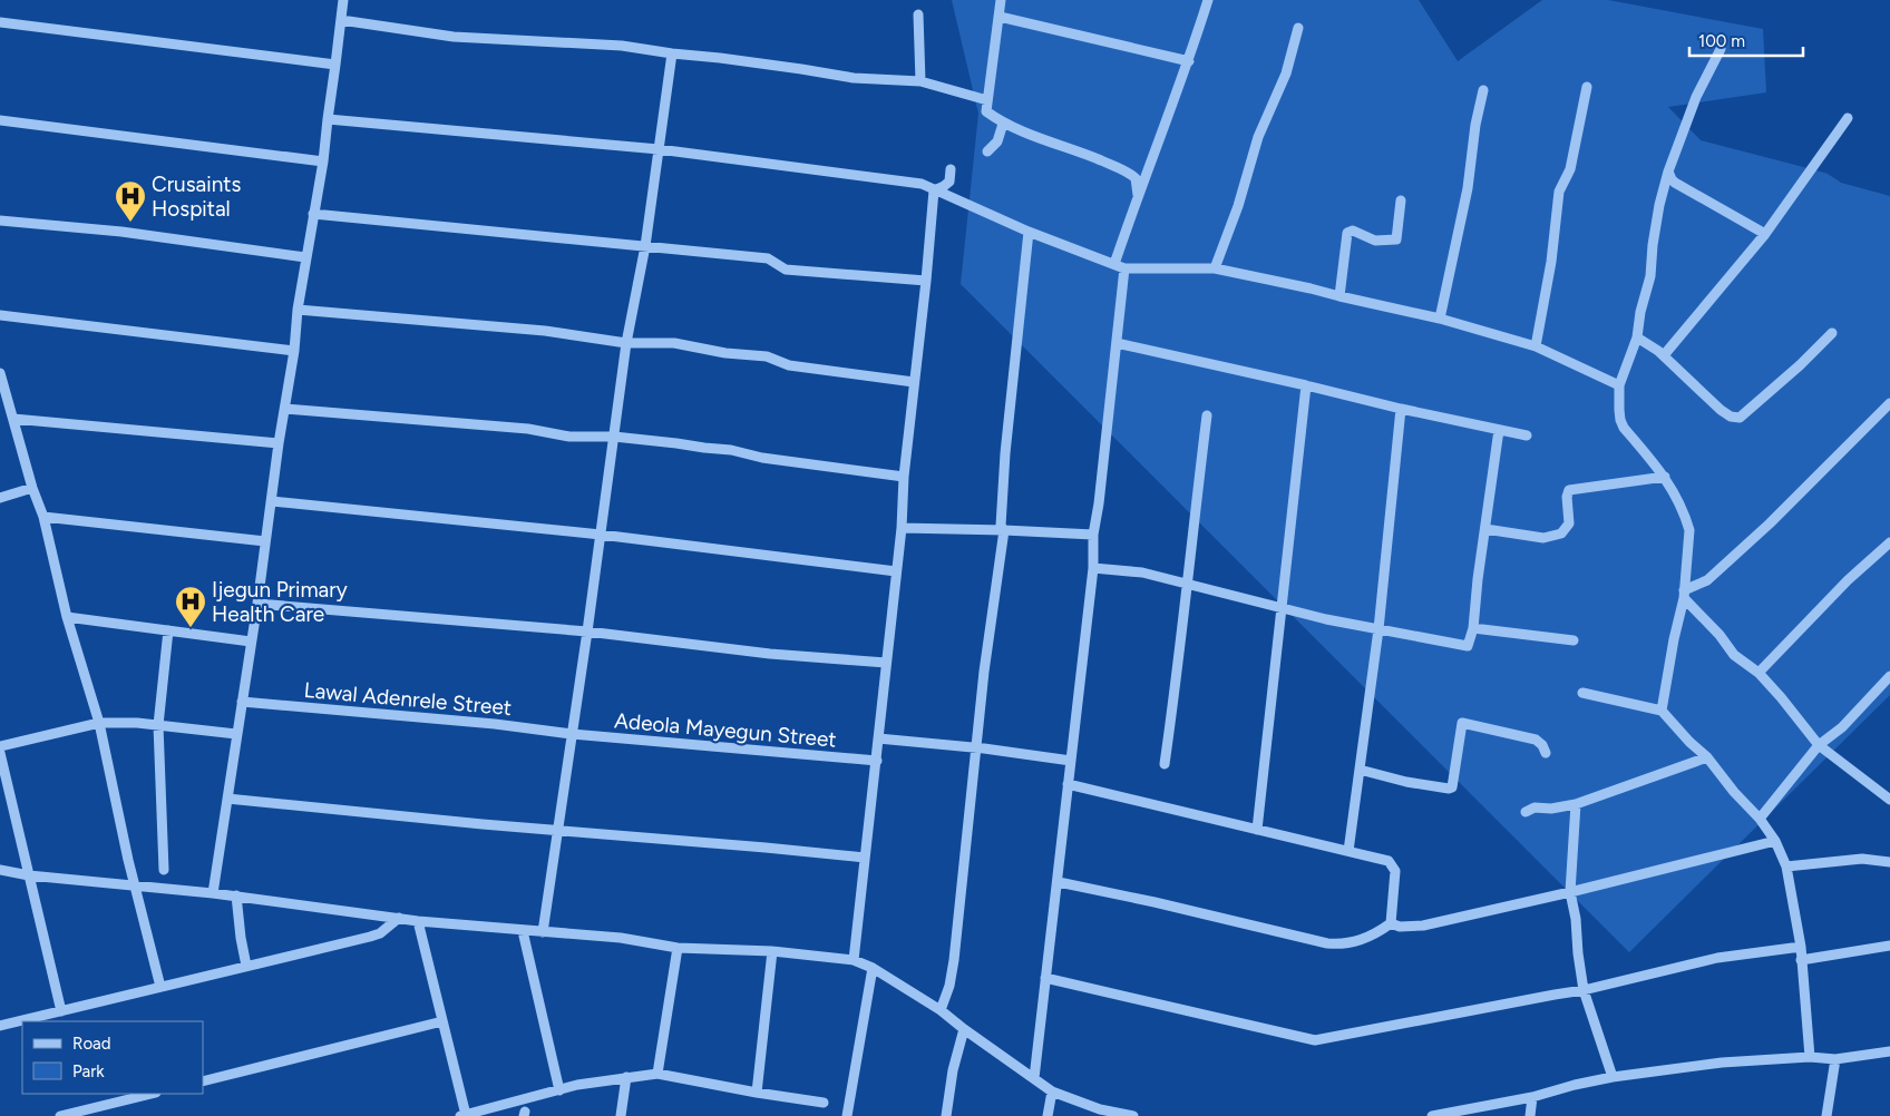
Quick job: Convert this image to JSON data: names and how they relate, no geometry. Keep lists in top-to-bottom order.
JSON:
{
  "streets": {
    "street": ["Lawal Adenrele Street", "Adeola Mayegun Street"]
  },
  "crossings": [
    ["Lawal Adenrele Street", "Adeola Mayegun Street"]
  ],
  "places": {
    "hospital": ["Crusaints Hospital", "Ijegun Primary Health Care"]
  },
  "legend": ["Road", "Park"],
  "scale_bar": "100 m"
}
